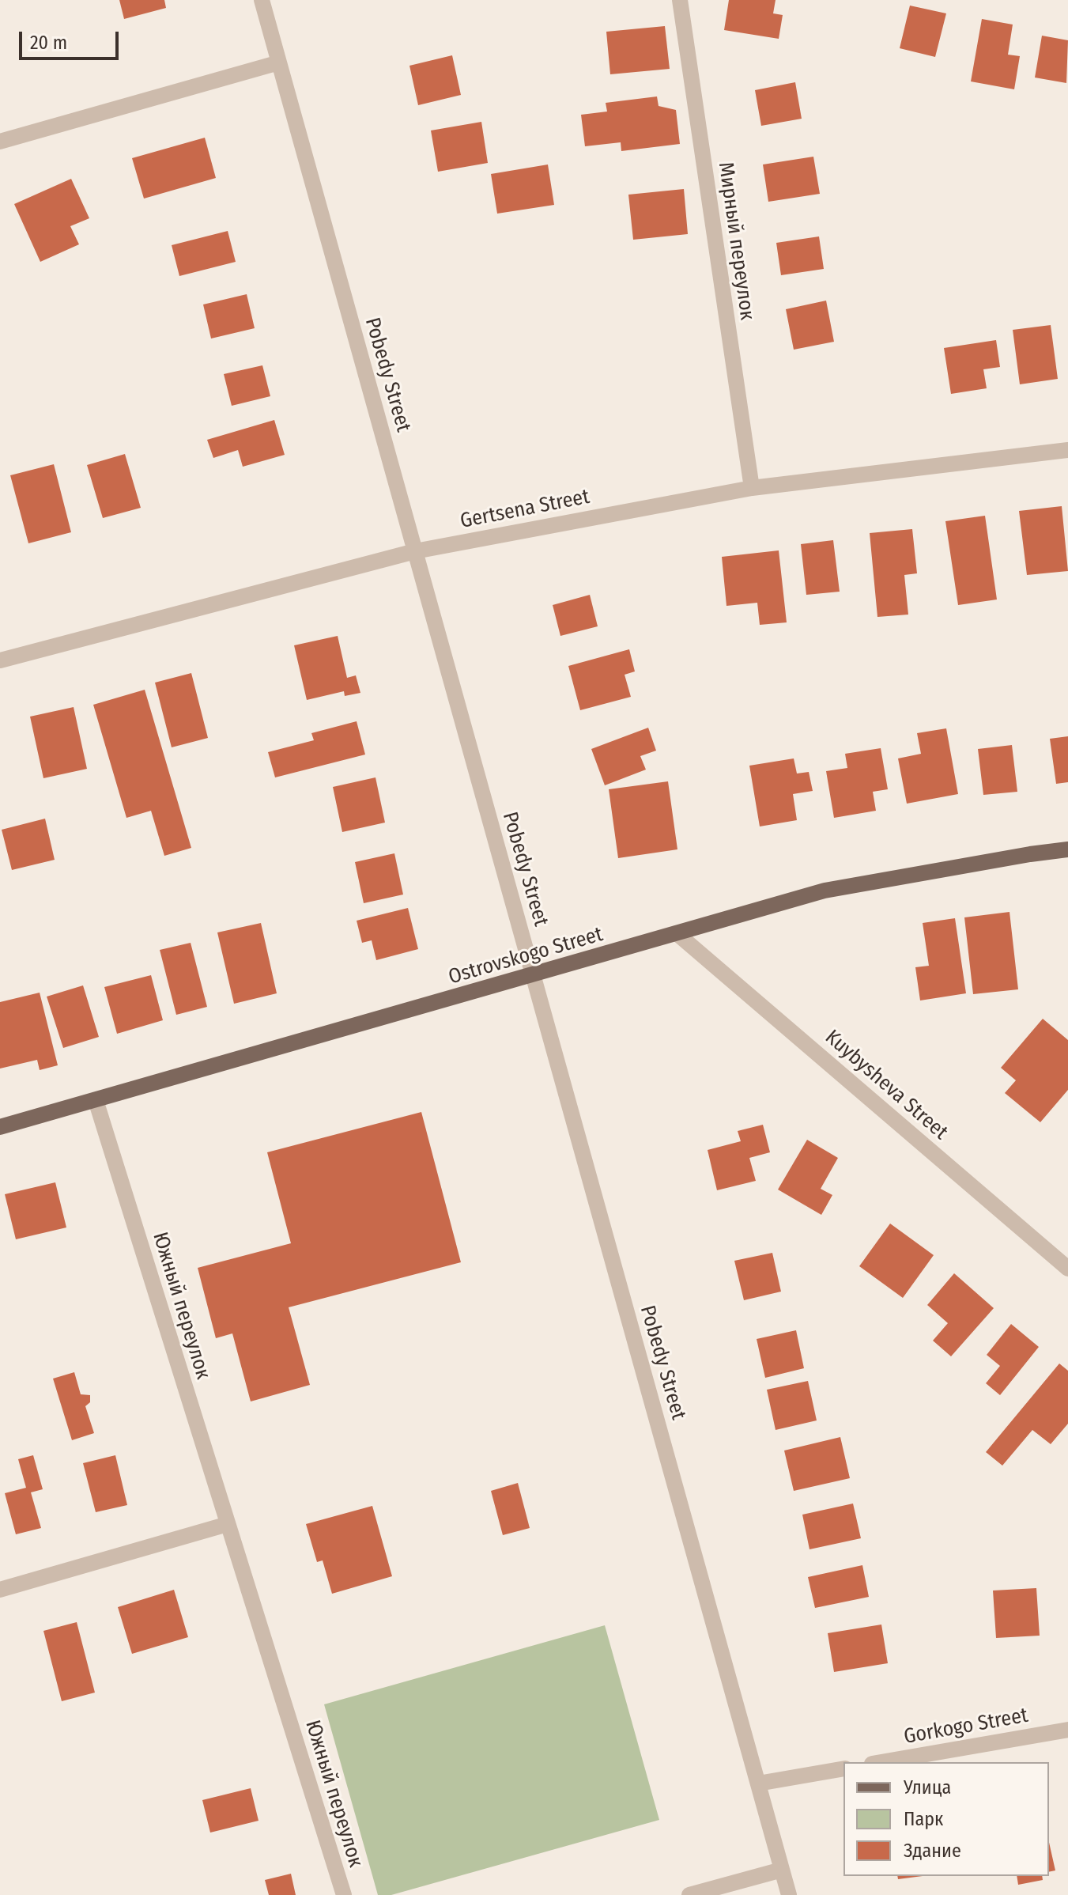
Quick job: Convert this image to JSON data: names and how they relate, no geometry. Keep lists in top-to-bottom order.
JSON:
{
  "streets": {
    "main road": ["Ostrovskogo Street"],
    "street": [
      "Мирный переулок",
      "Pobedy Street",
      "Gertsena Street",
      "Kuybysheva Street",
      "Южный переулок",
      "Gorkogo Street"
    ]
  },
  "crossings": [
    ["Мирный переулок", "Gertsena Street"],
    ["Pobedy Street", "Gertsena Street"],
    ["Pobedy Street", "Ostrovskogo Street"],
    ["Ostrovskogo Street", "Kuybysheva Street"],
    ["Ostrovskogo Street", "Южный переулок"]
  ],
  "legend": ["Улица", "Парк", "Здание"],
  "scale_bar": "20 m"
}
